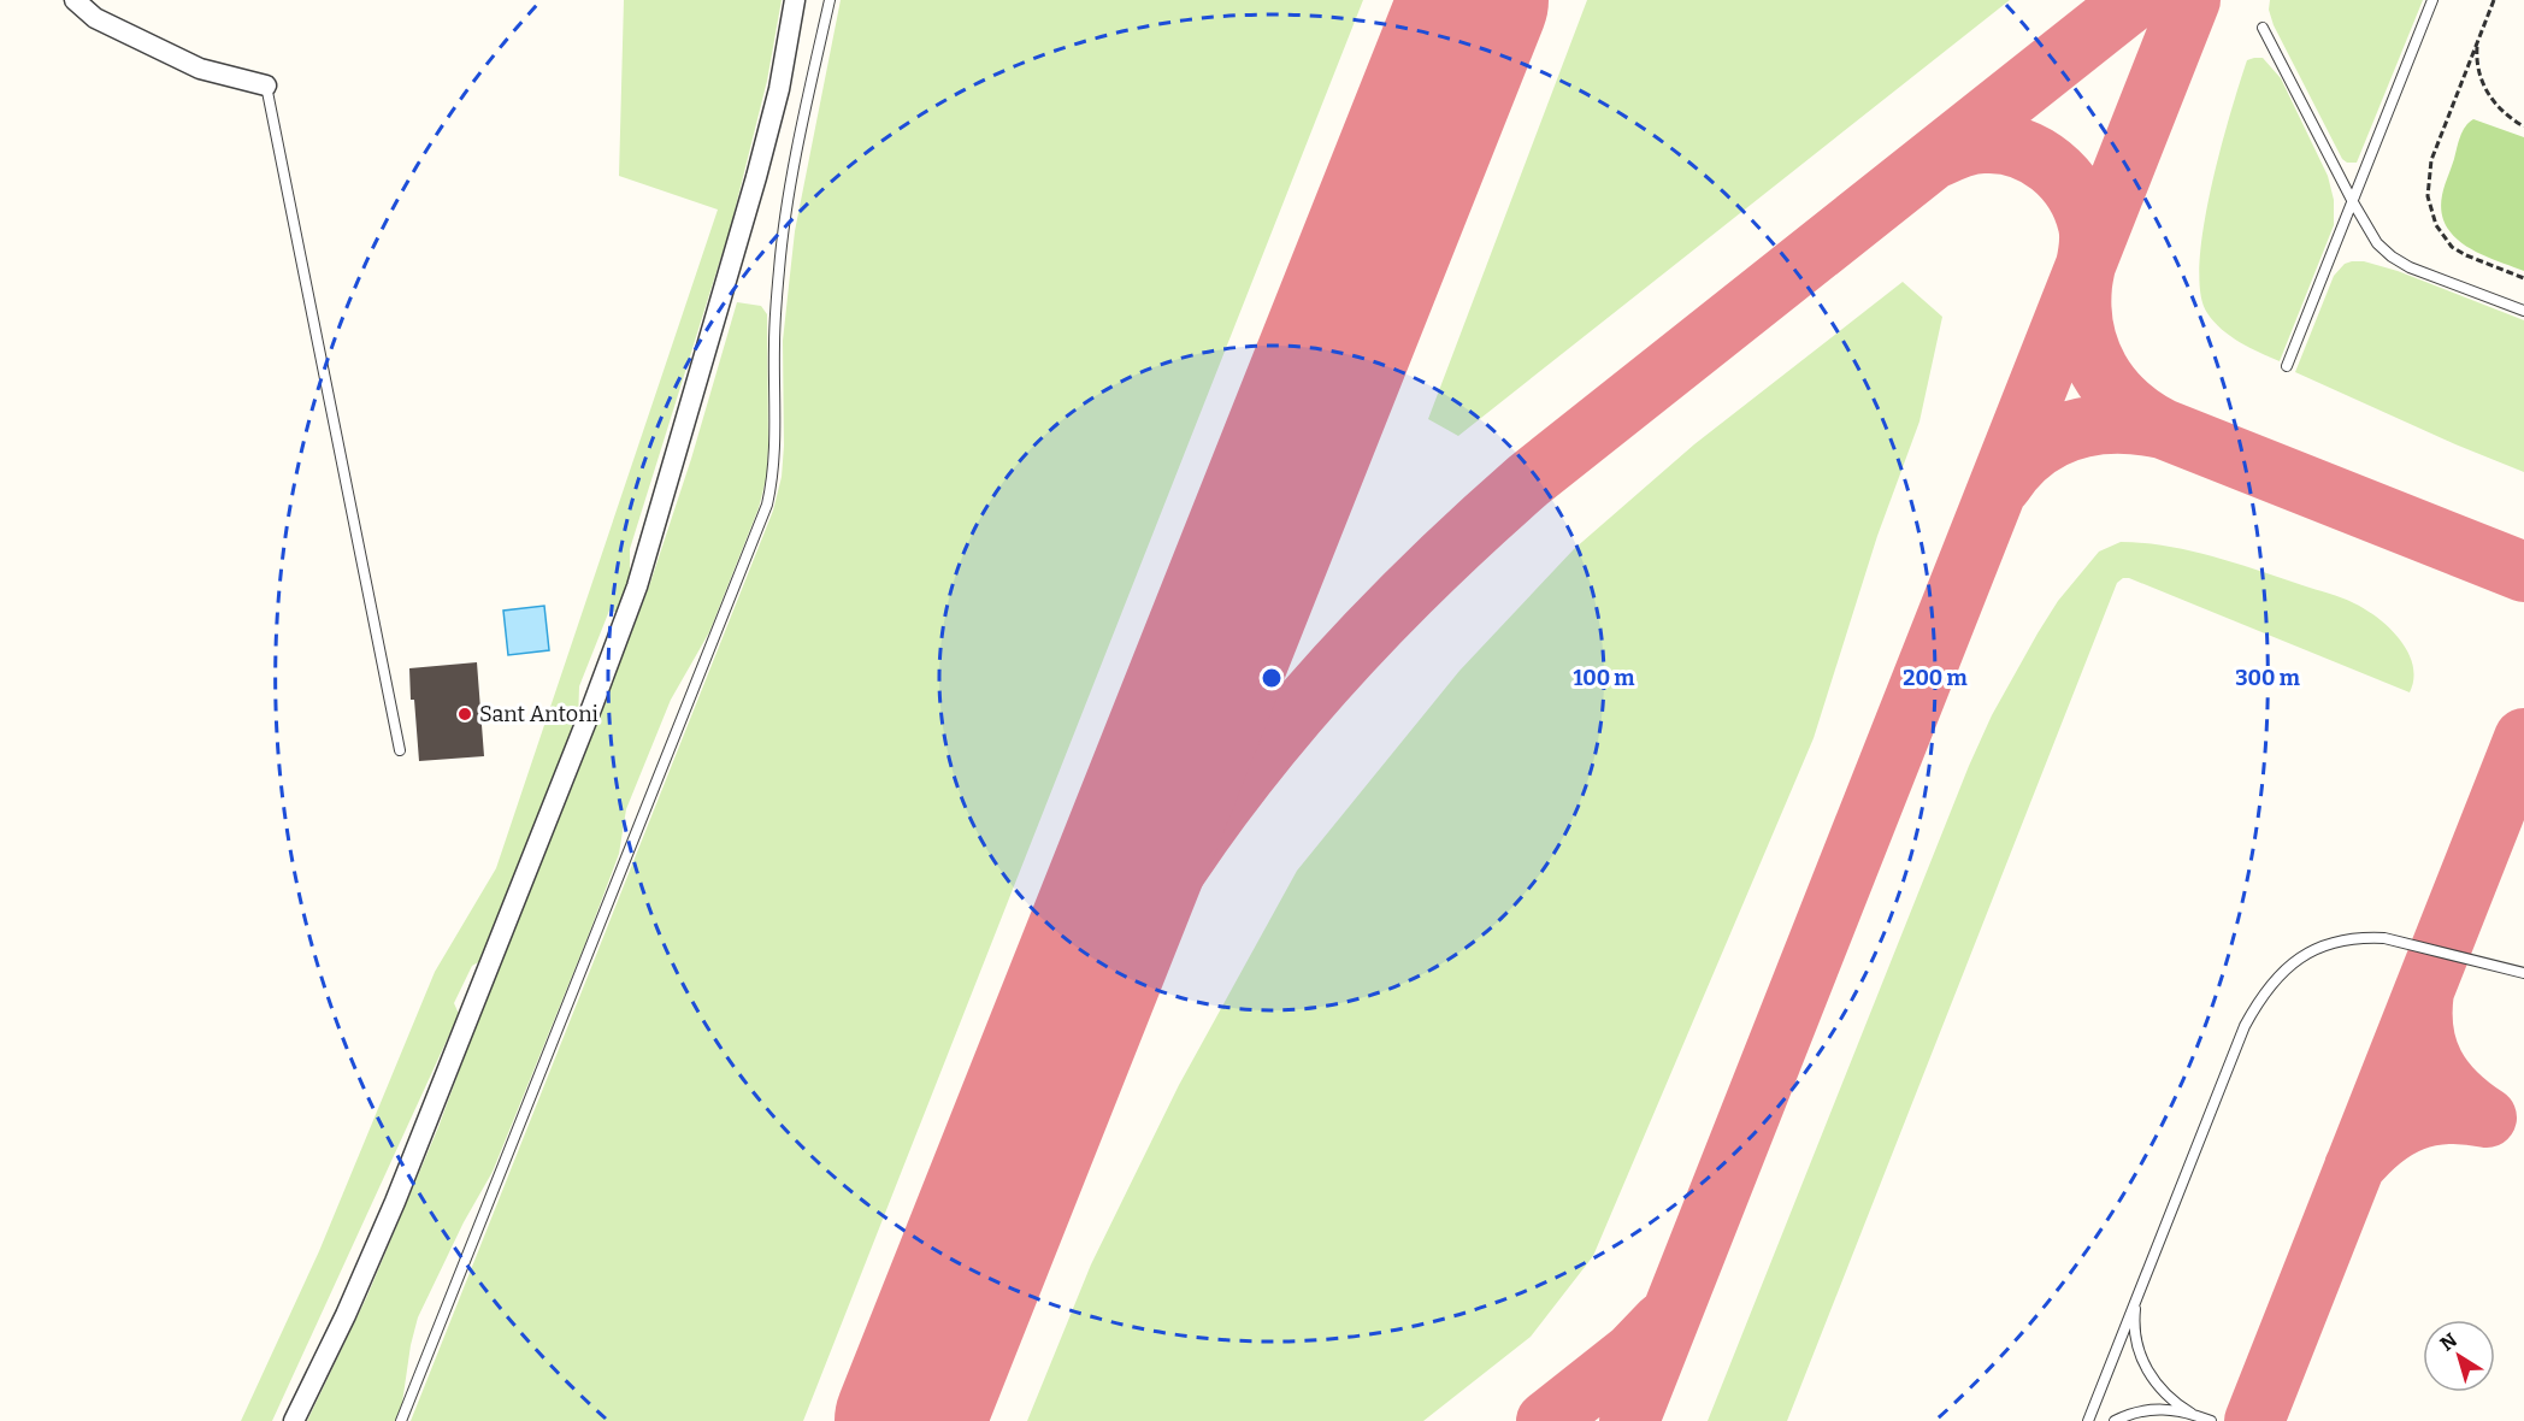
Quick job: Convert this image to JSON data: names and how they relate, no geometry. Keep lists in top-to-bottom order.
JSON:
{
  "places": ["Sant Antoni"],
  "north": "top left",
  "rings": ["100 m", "200 m", "300 m"]
}
